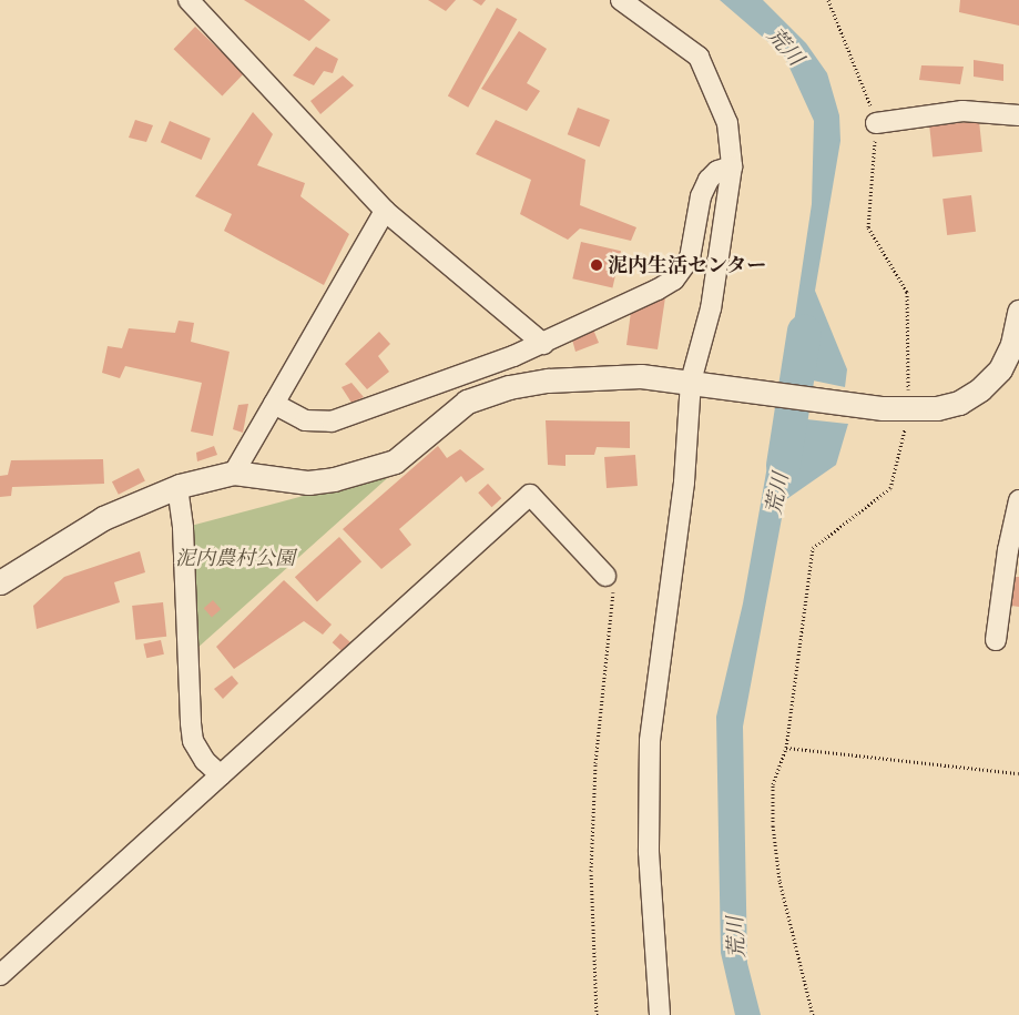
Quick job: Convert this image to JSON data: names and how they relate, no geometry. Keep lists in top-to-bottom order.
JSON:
{
  "water": ["荒川"],
  "parks": ["泥内農村公園"],
  "places": ["泥内生活センター"]
}
